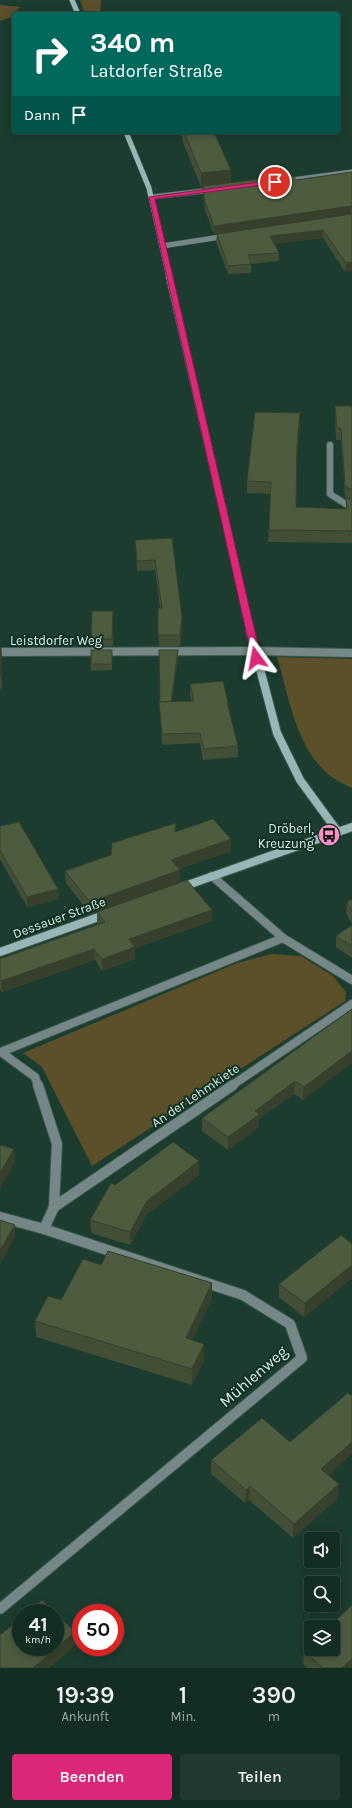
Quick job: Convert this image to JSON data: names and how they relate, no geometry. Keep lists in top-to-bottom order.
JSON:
{
  "streets": {
    "main road": ["Dessauer Straße"],
    "street": ["Leistdorfer Weg", "An der Lehmkiete", "Mühlenweg"]
  },
  "places": {
    "bus stop": ["Dröberl, Kreuzung"]
  },
  "page": {
    "turn": ["340 m", "Latdorfer Straße"],
    "then": "Dann",
    "speed": "41 km/h",
    "limit": "50",
    "eta": [
      "19:39",
      "Ankunft",
      "1",
      "Min.",
      "390",
      "m"
    ],
    "buttons": ["Beenden", "Teilen"]
  }
}
